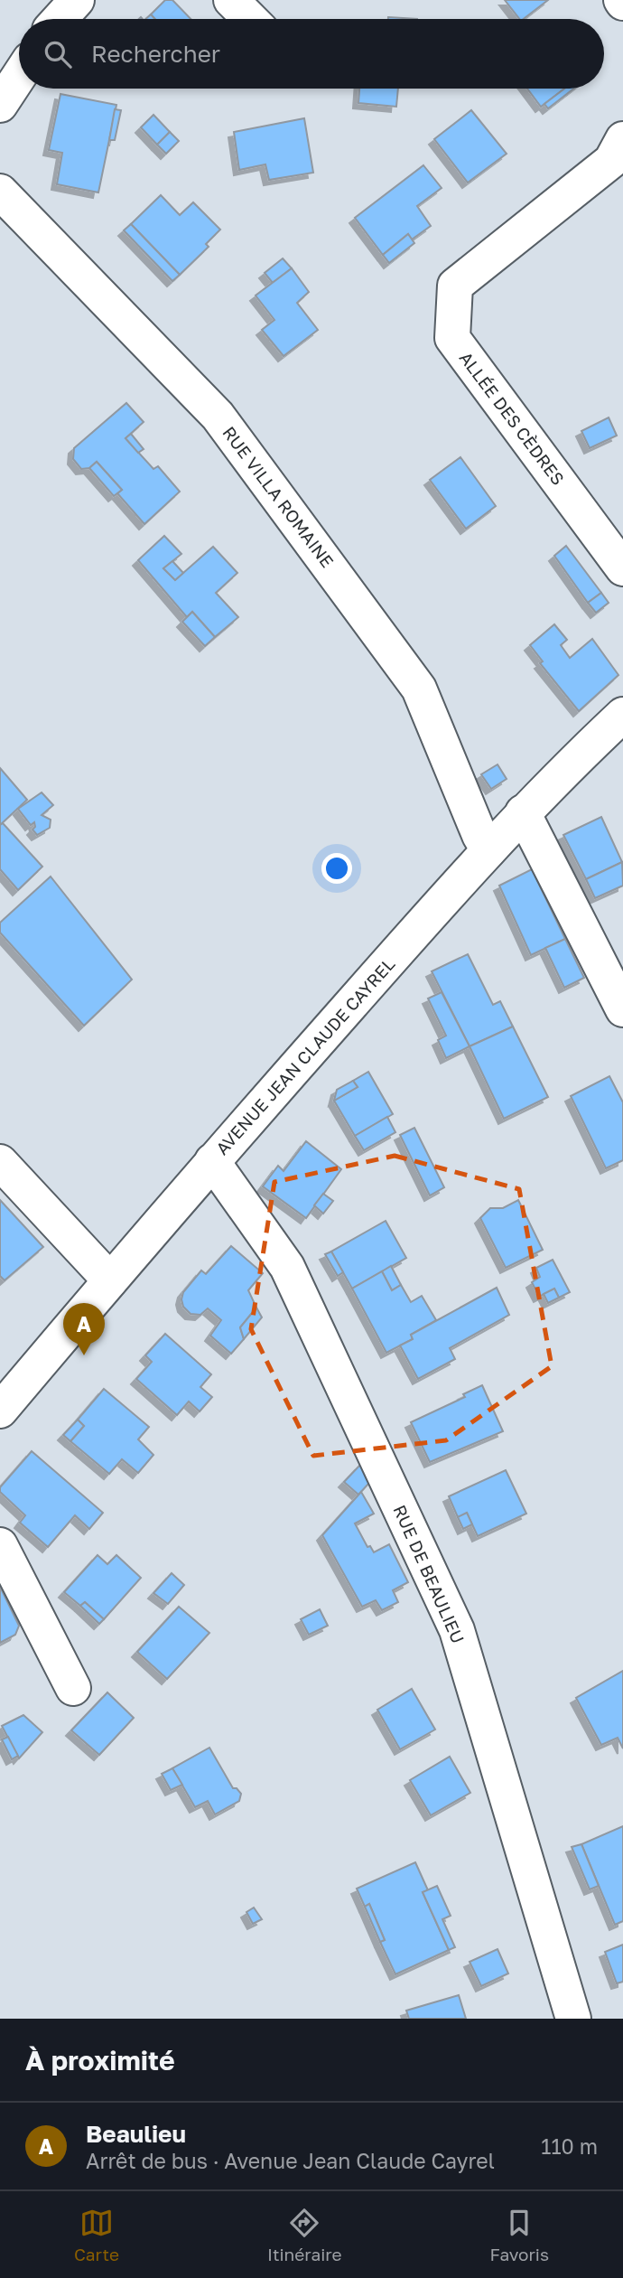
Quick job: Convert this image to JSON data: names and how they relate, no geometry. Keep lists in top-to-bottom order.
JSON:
{
  "streets": {
    "street": [
      "ALLÉE DES CÈDRES",
      "RUE VILLA ROMAINE",
      "AVENUE JEAN CLAUDE CAYREL",
      "RUE DE BEAULIEU"
    ]
  },
  "crossings": [
    ["RUE VILLA ROMAINE", "AVENUE JEAN CLAUDE CAYREL"],
    ["AVENUE JEAN CLAUDE CAYREL", "RUE DE BEAULIEU"]
  ],
  "page": {
    "search": "Rechercher",
    "pins": "A",
    "heading": "À proximité",
    "list": [
      {
        "mark": "A",
        "name": "Beaulieu",
        "note": "Arrêt de bus · Avenue Jean Claude Cayrel",
        "value": "110 m"
      }
    ],
    "nav": ["Carte", "Itinéraire", "Favoris"]
  }
}
